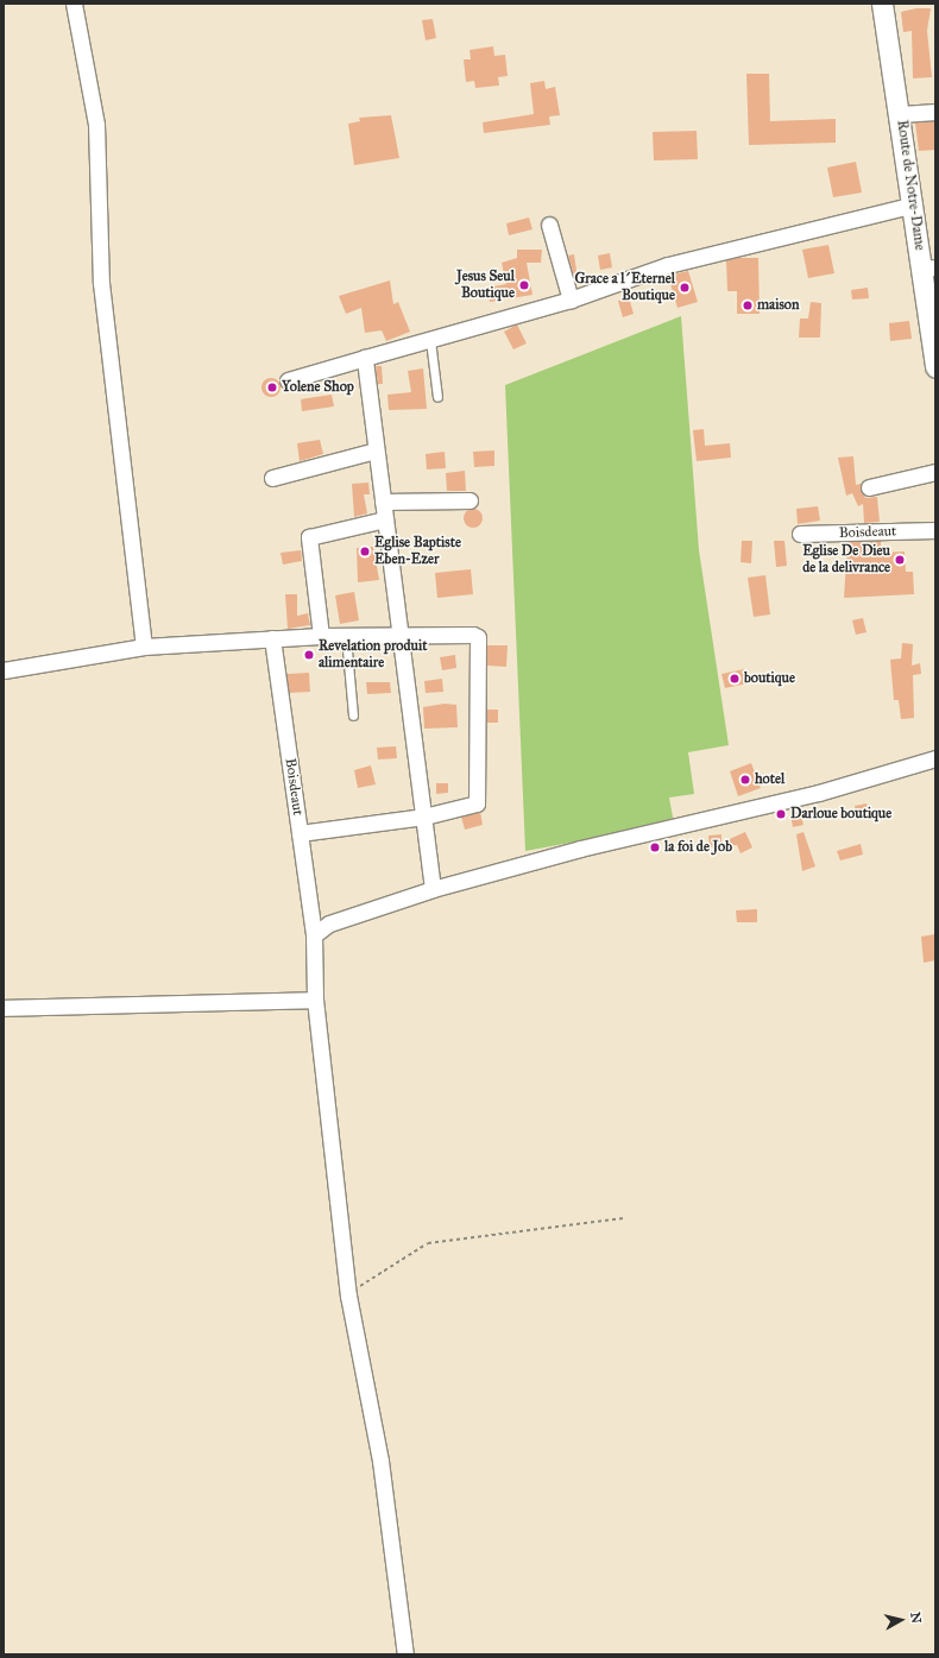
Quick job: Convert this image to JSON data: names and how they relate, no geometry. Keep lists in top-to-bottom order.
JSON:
{
  "streets": {
    "street": ["Route de Notre-Dame", "Boisdeaut"]
  },
  "places": [
    "Jesus Seul Boutique",
    "Grace a l´Eternel Boutique",
    "maison",
    "Yolene Shop",
    "Eglise Baptiste Eben-Ezer",
    "Eglise De Dieu de la delivrance",
    "Revelation produit alimentaire",
    "boutique",
    "hotel",
    "Darloue boutique",
    "la foi de Job"
  ],
  "north": "right"
}
